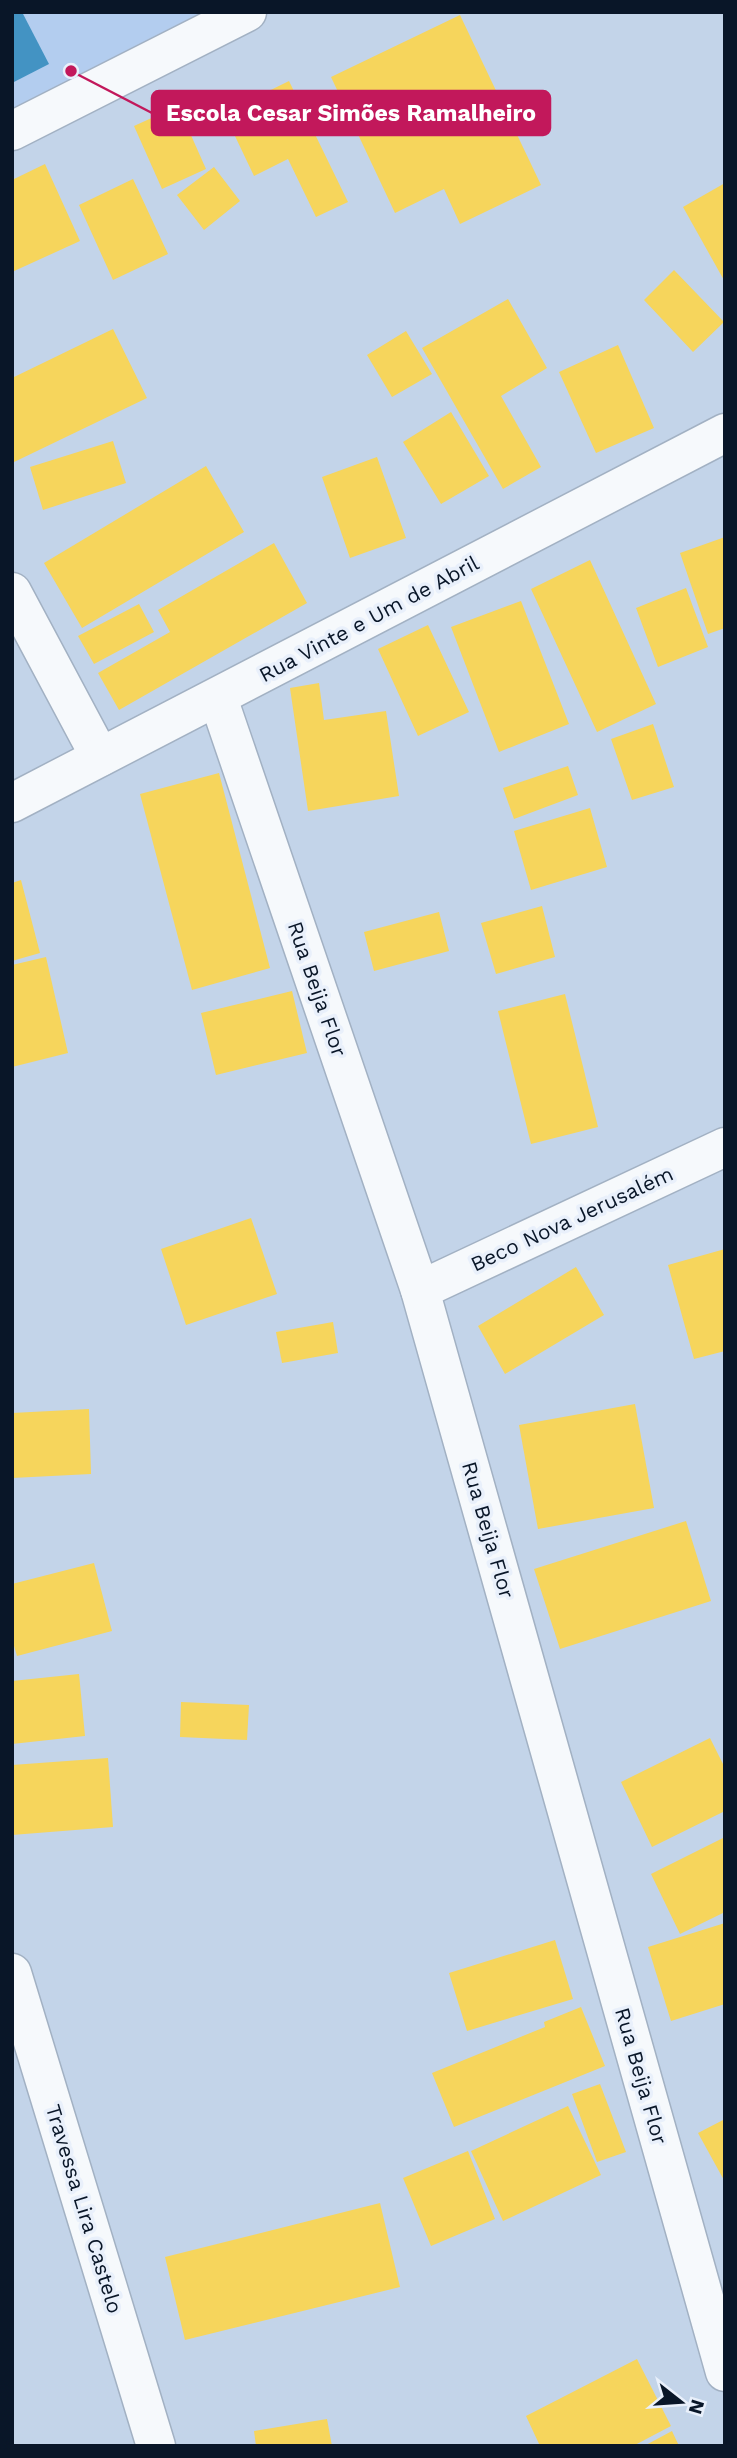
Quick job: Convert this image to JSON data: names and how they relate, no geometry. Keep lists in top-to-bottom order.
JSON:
{
  "streets": {
    "street": [
      "Rua Vinte e Um de Abril",
      "Rua Beija Flor",
      "Beco Nova Jerusalém",
      "Travessa Lira Castelo"
    ]
  },
  "crossings": [
    ["Rua Vinte e Um de Abril", "Rua Beija Flor"],
    ["Rua Beija Flor", "Beco Nova Jerusalém"]
  ],
  "places": ["Escola Cesar Simões Ramalheiro"],
  "north": "right"
}
